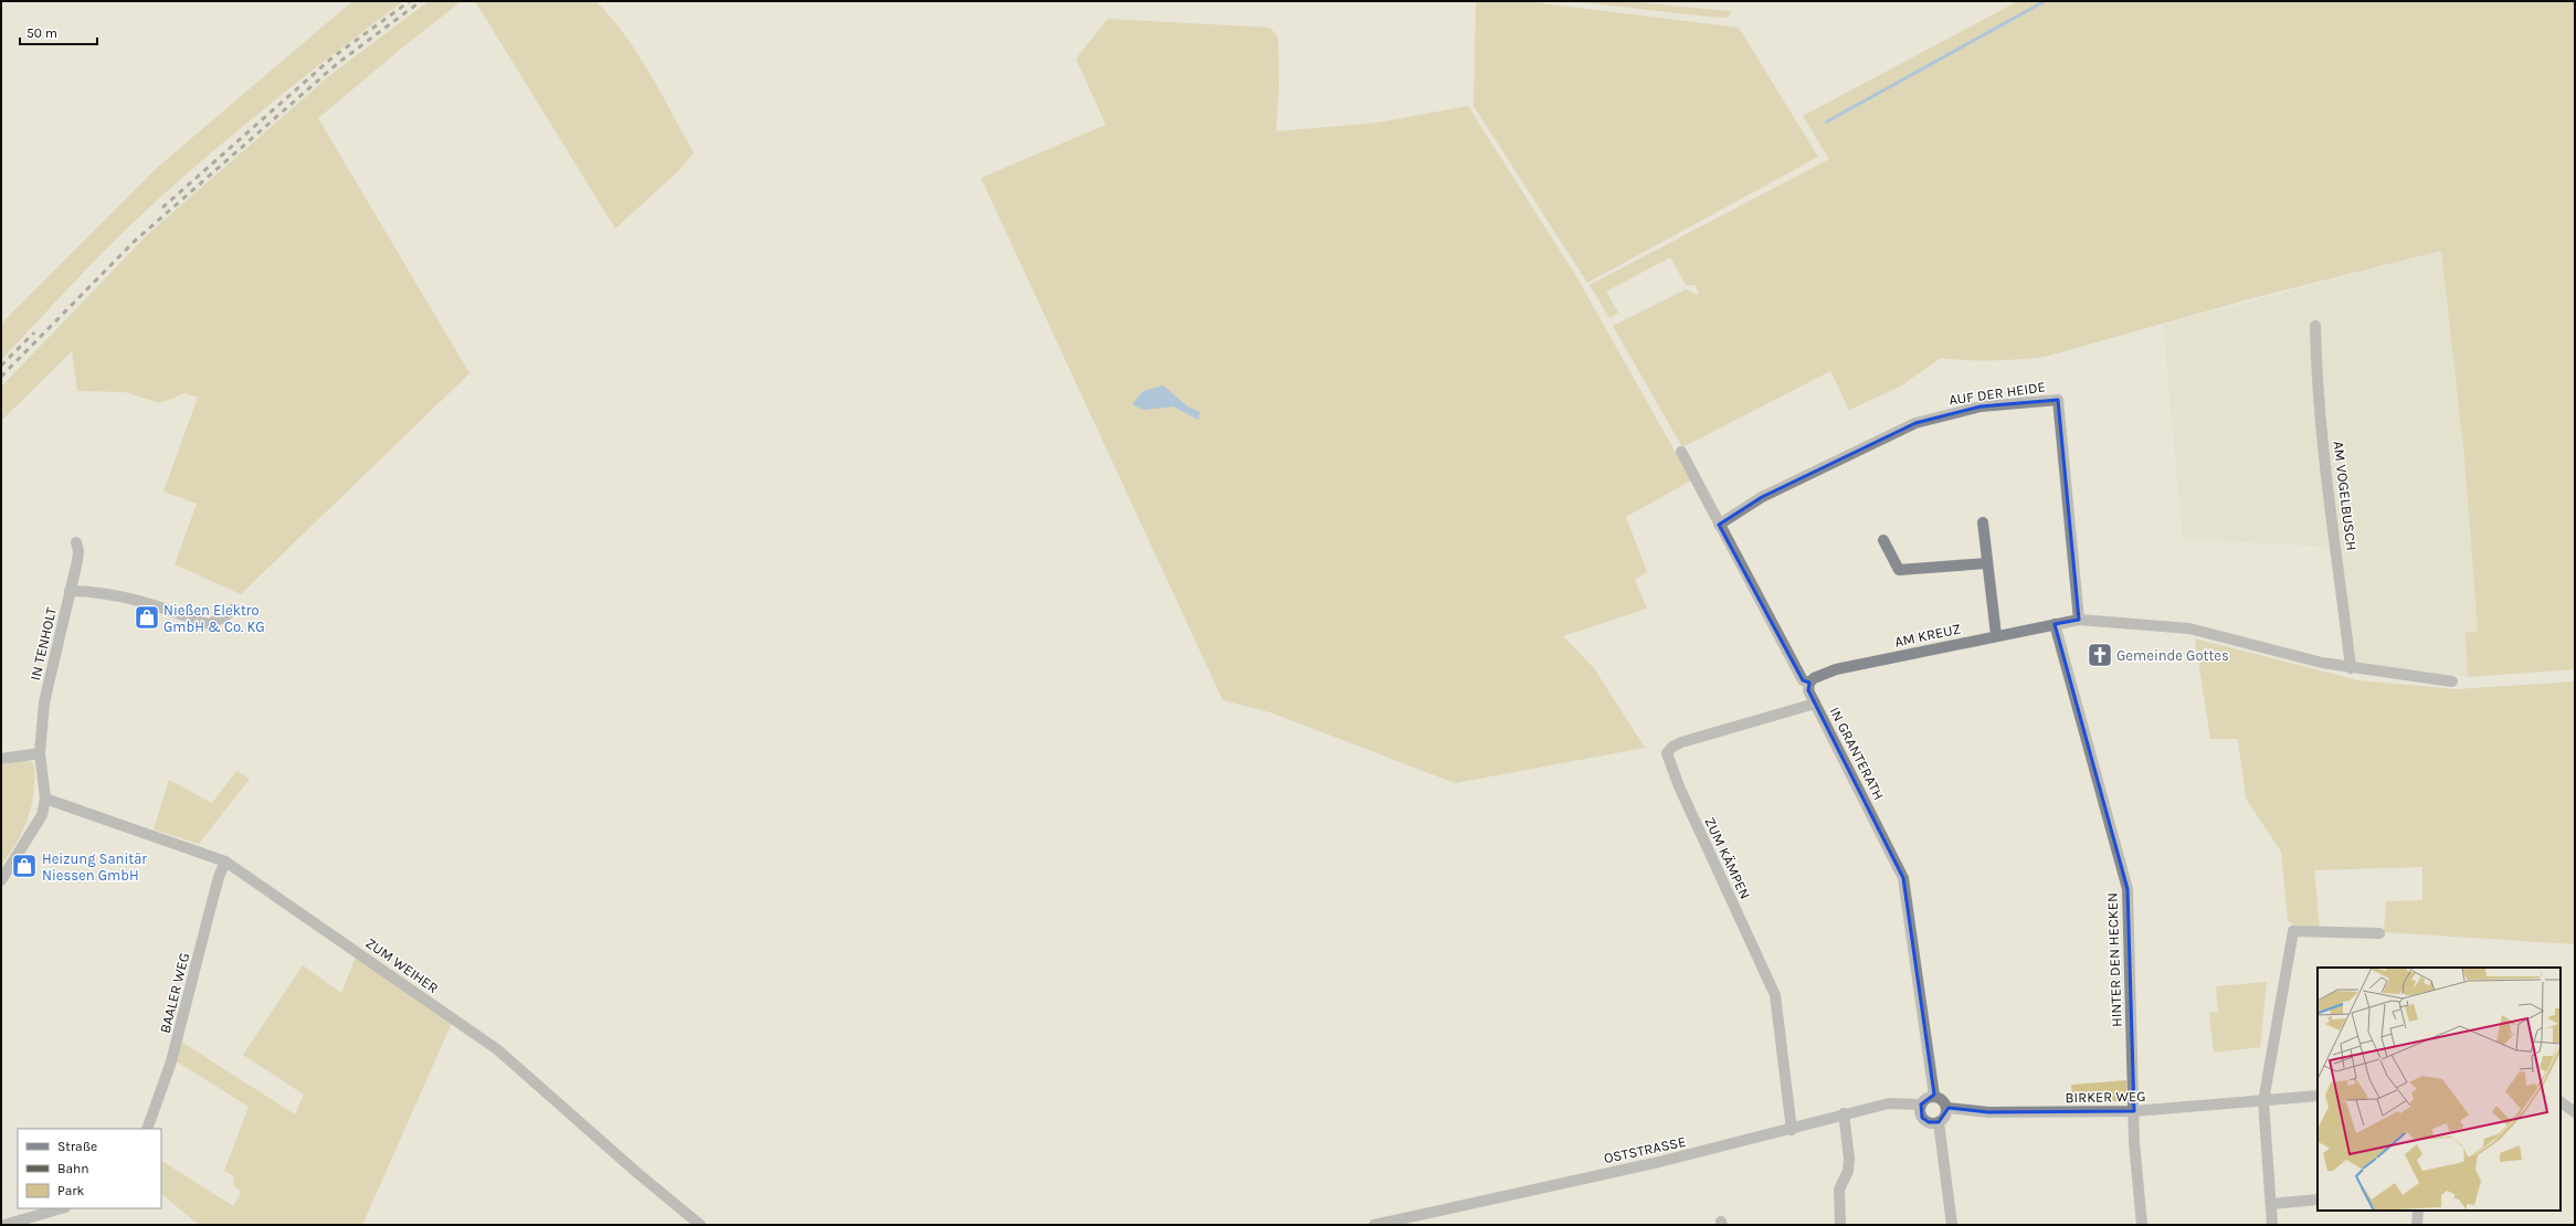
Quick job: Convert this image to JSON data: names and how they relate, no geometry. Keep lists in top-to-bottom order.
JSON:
{
  "streets": {
    "street": [
      "AUF DER HEIDE",
      "AM VOGELBUSCH",
      "AM KREUZ",
      "IN TENHOLT",
      "IN GRANTERATH",
      "ZUM KÄMPEN",
      "HINTER DEN HECKEN",
      "ZUM WEIHER",
      "BAALER WEG",
      "BIRKER WEG",
      "OSTSTRASSE"
    ]
  },
  "crossings": [
    ["AUF DER HEIDE", "IN GRANTERATH"],
    ["AM KREUZ", "IN GRANTERATH"],
    ["AM KREUZ", "HINTER DEN HECKEN"],
    ["IN TENHOLT", "ZUM WEIHER"],
    ["IN GRANTERATH", "ZUM KÄMPEN"],
    ["IN GRANTERATH", "BIRKER WEG"],
    ["IN GRANTERATH", "OSTSTRASSE"],
    ["ZUM KÄMPEN", "OSTSTRASSE"],
    ["HINTER DEN HECKEN", "BIRKER WEG"],
    ["ZUM WEIHER", "BAALER WEG"],
    ["BIRKER WEG", "OSTSTRASSE"]
  ],
  "places": {
    "shop": ["Nießen Elektro GmbH & Co. KG", "Heizung Sanitär Niessen GmbH"],
    "church": ["Gemeinde Gottes"]
  },
  "legend": ["Straße", "Bahn", "Park"],
  "scale_bar": "50 m"
}
